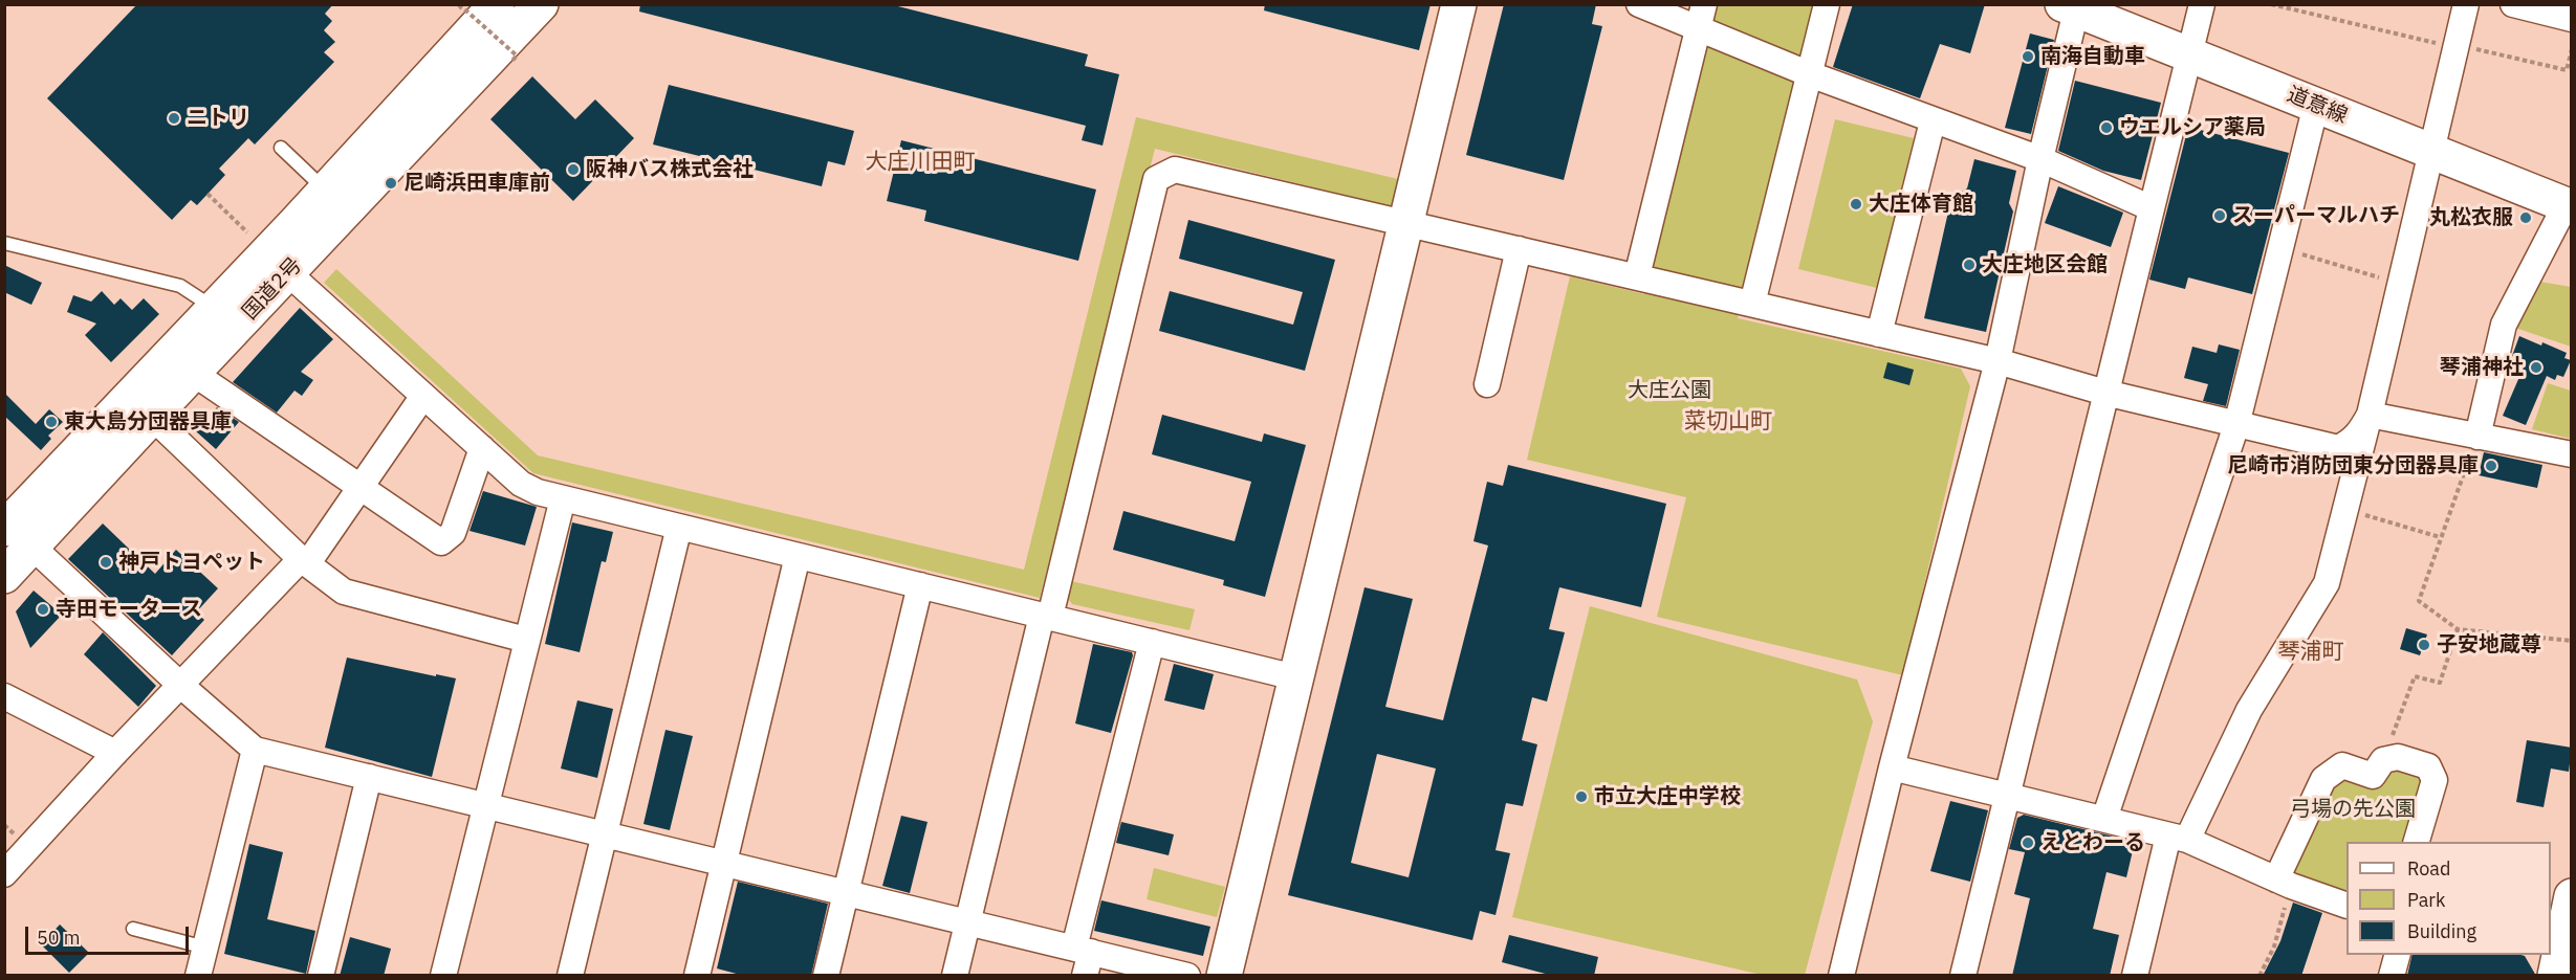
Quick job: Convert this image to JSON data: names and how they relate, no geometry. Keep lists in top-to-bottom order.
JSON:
{
  "streets": {
    "main road": ["道意線", "国道2号"]
  },
  "districts": ["大庄川田町", "菜切山町", "琴浦町"],
  "parks": ["大庄公園", "弓場の先公園"],
  "places": [
    "南海自動車",
    "ニトリ",
    "ウエルシア薬局",
    "阪神バス株式会社",
    "尼崎浜田車庫前",
    "大庄体育館",
    "スーパーマルハチ",
    "丸松衣服",
    "大庄地区会館",
    "琴浦神社",
    "東大島分団器具庫",
    "尼崎市消防団東分団器具庫",
    "神戸トヨペット",
    "寺田モータース",
    "子安地蔵尊",
    "市立大庄中学校",
    "えとわーる"
  ],
  "legend": ["Road", "Park", "Building"],
  "scale_bar": "50 m"
}
